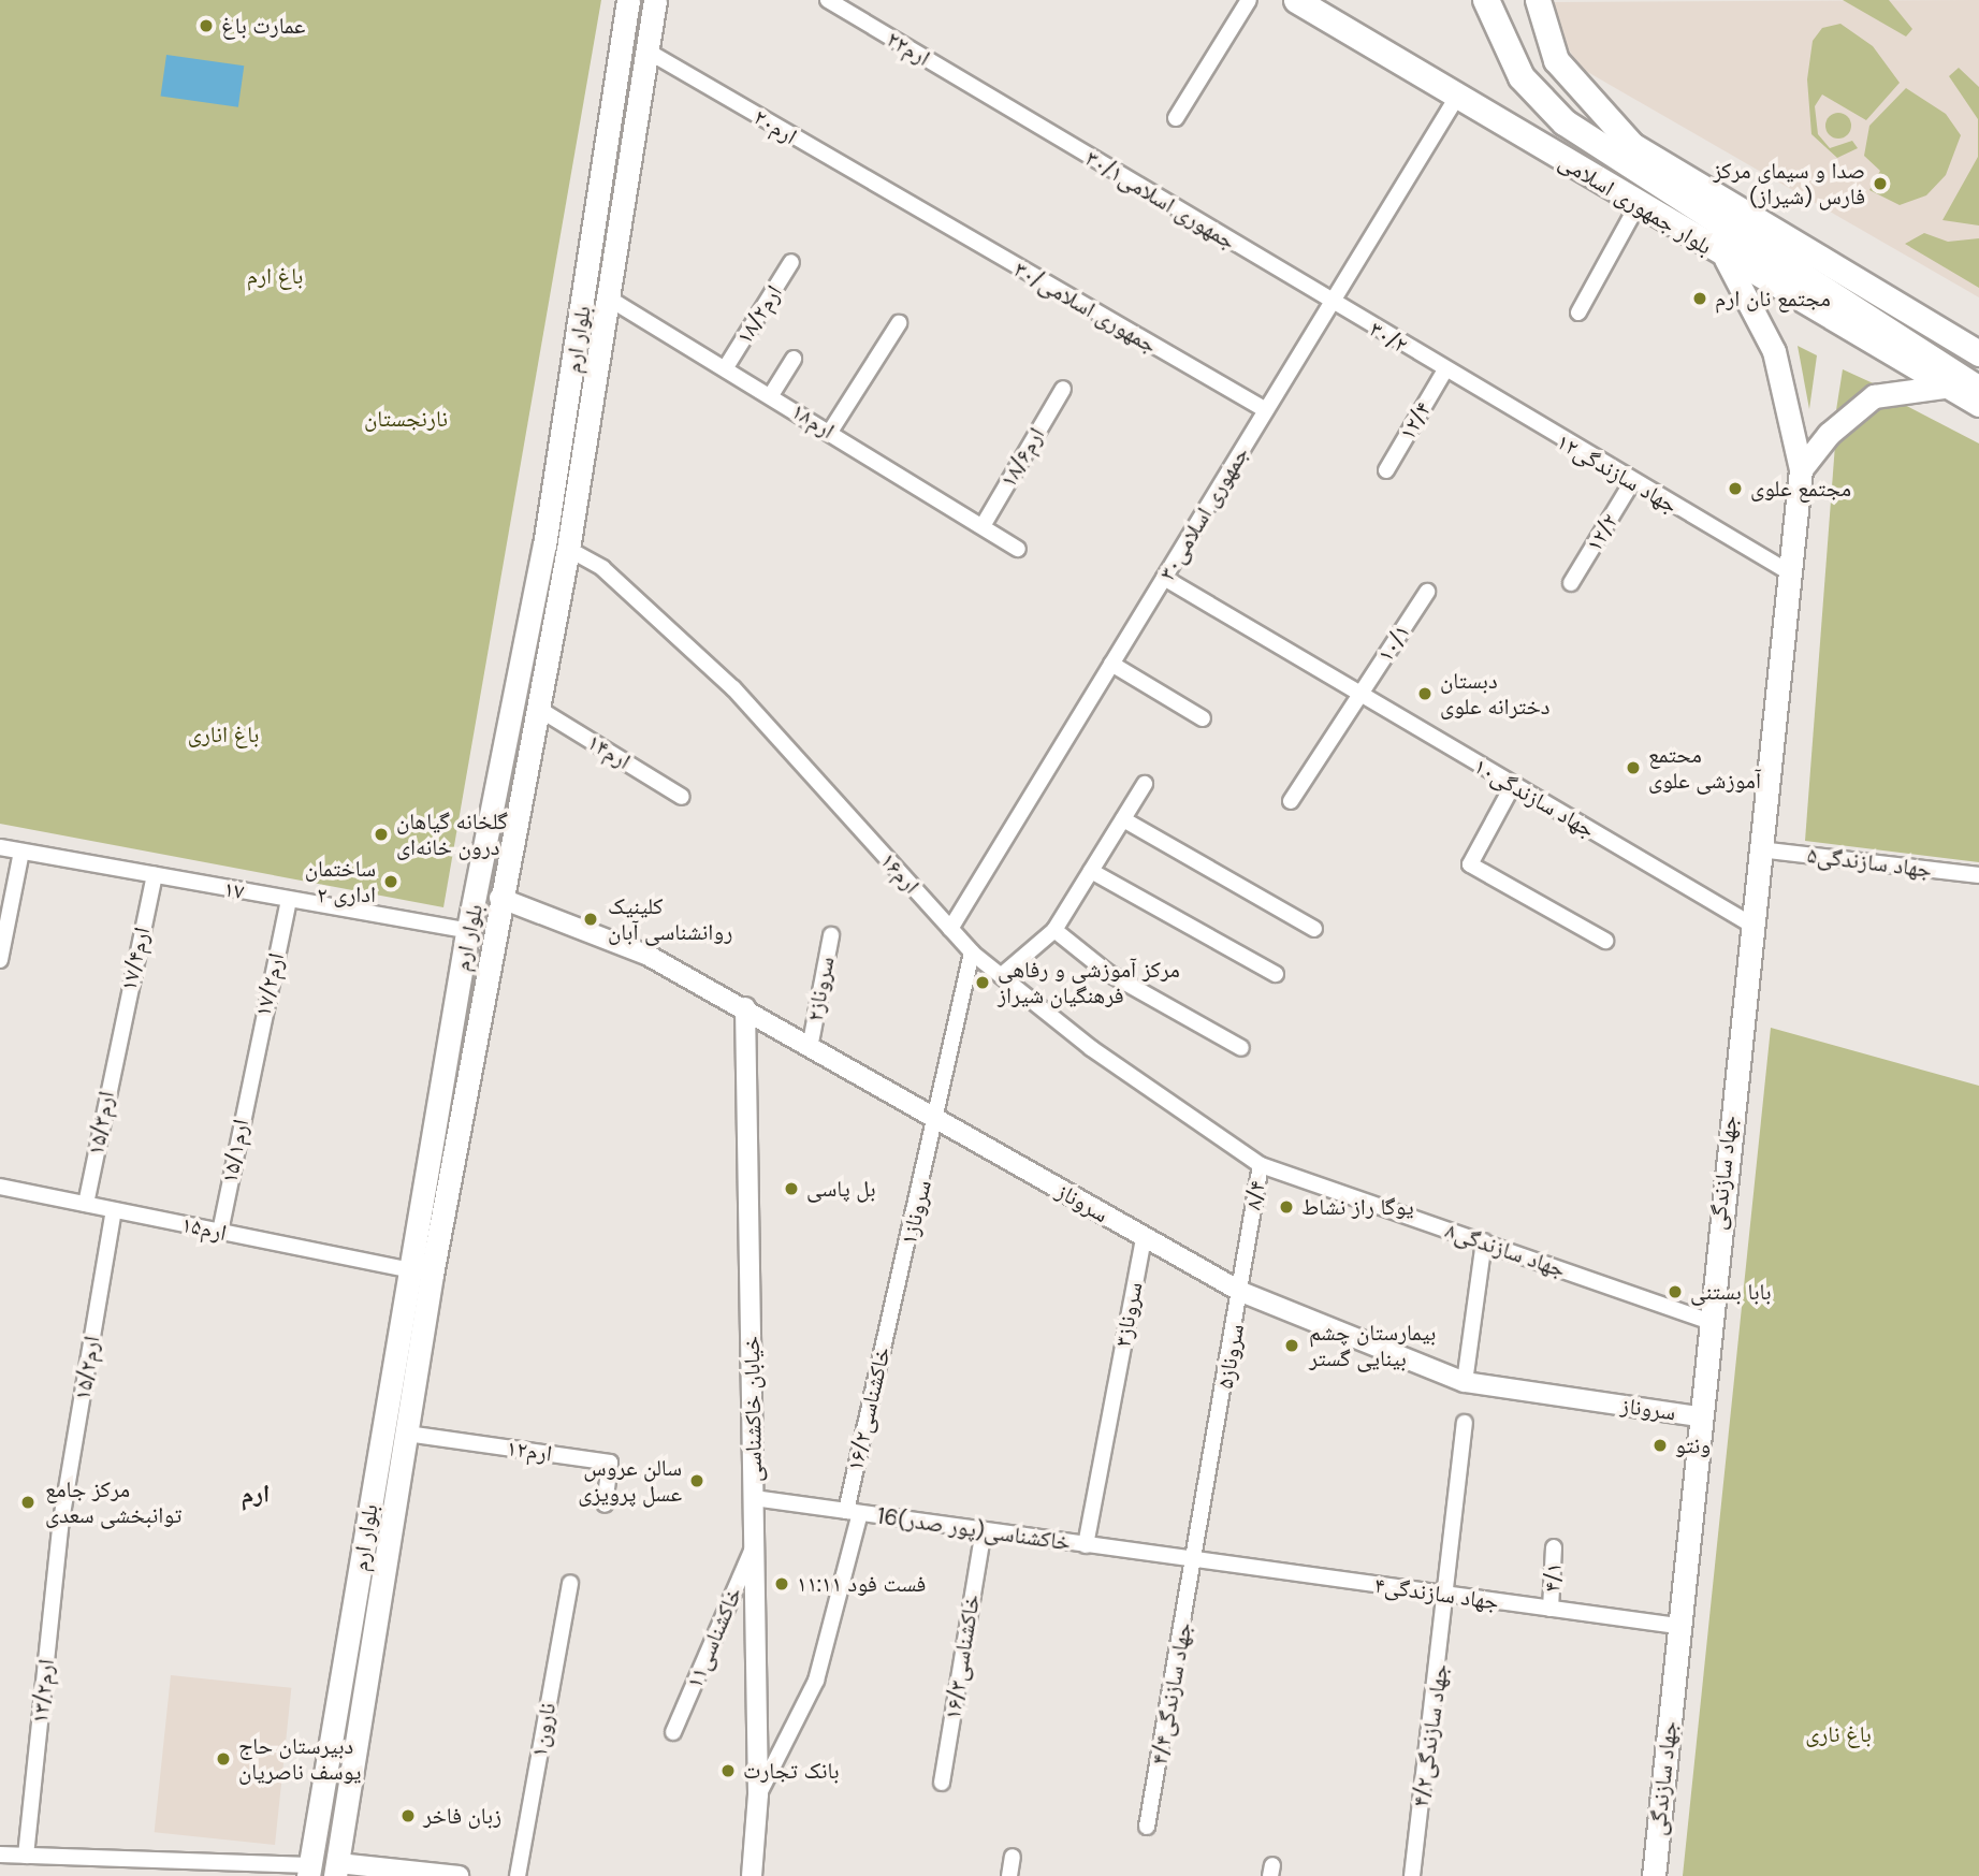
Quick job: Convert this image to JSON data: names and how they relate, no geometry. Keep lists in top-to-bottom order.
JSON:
{
  "streets": {
    "main road": ["بلوار جمهوری اسلامی", "بلوار ارم", "جهاد سازندگی"],
    "street": [
      "ارم۲۲",
      "ارم۲۰",
      "۳۰/۱جمهوری اسلامی",
      "۳۰/جمهوری اسلامی",
      "۱۸/۲ارم",
      "۳۰/۲",
      "ارم۱۸",
      "۱۲/۴",
      "۱۸/۶ارم",
      "جهاد سازندگی۱۲",
      "جمهوری اسلامی۳۰",
      "۱۲/۲",
      "۱۰/۱",
      "ارم۱۴",
      "جهاد سازندگی۱۰",
      "جهاد سازندگی۵",
      "ارم۱۶",
      "۱۷",
      "ارم۱۷/۴",
      "ارم۱۷/۲",
      "سروناز۲",
      "ارم۱۵/۳",
      "ارم۱۵/۱",
      "۸/۴",
      "سروناز",
      "سروناز۱",
      "ارم۱۵",
      "جهاد سازندگی۸",
      "سروناز۳",
      "سروناز۵",
      "۱۵/۲ارم",
      "خیابان خاکشناسی",
      "۱۶/۲خاکشناسی",
      "ارم۱۲",
      "16خاکشناسی(پور صدر)",
      "۴/۱",
      "جهاد سازندگی۴",
      "خاکشناسی۱۱",
      "۱۶/۳خاکشناسی",
      "۱۳/۲ارم",
      "۴/۴جهاد سازندگی",
      "نارون۱",
      "۴/۲جهاد سازندگی"
    ]
  },
  "crossings": [
    ["ارم۲۲", "۳۰/۱جمهوری اسلامی"],
    ["ارم۲۰", "۳۰/جمهوری اسلامی"],
    ["ارم۲۰", "بلوار ارم"],
    ["۳۰/۱جمهوری اسلامی", "۳۰/۲"],
    ["۳۰/۱جمهوری اسلامی", "جمهوری اسلامی۳۰"],
    ["بلوار جمهوری اسلامی", "جمهوری اسلامی۳۰"],
    ["۳۰/جمهوری اسلامی", "جمهوری اسلامی۳۰"],
    ["۱۸/۲ارم", "ارم۱۸"],
    ["۳۰/۲", "۱۲/۴"],
    ["۳۰/۲", "جهاد سازندگی۱۲"],
    ["۳۰/۲", "جمهوری اسلامی۳۰"],
    ["بلوار ارم", "ارم۱۸"],
    ["بلوار ارم", "ارم۱۴"],
    ["بلوار ارم", "ارم۱۶"],
    ["بلوار ارم", "۱۷"],
    ["بلوار ارم", "سروناز"],
    ["بلوار ارم", "ارم۱۵"],
    ["بلوار ارم", "ارم۱۲"],
    ["ارم۱۸", "۱۸/۶ارم"],
    ["۱۲/۴", "جهاد سازندگی۱۲"],
    ["جهاد سازندگی۱۲", "۱۲/۲"],
    ["جهاد سازندگی۱۲", "جهاد سازندگی"],
    ["جمهوری اسلامی۳۰", "جهاد سازندگی۱۰"],
    ["جمهوری اسلامی۳۰", "ارم۱۶"],
    ["۱۰/۱", "جهاد سازندگی۱۰"],
    ["جهاد سازندگی۱۰", "جهاد سازندگی"],
    ["جهاد سازندگی۵", "جهاد سازندگی"],
    ["ارم۱۶", "۸/۴"],
    ["ارم۱۶", "سروناز۱"],
    ["ارم۱۶", "جهاد سازندگی۸"],
    ["۱۷", "ارم۱۷/۴"],
    ["۱۷", "ارم۱۷/۲"],
    ["ارم۱۷/۴", "ارم۱۵/۳"],
    ["ارم۱۷/۲", "ارم۱۵/۱"],
    ["سروناز۲", "سروناز"],
    ["ارم۱۵/۳", "ارم۱۵"],
    ["ارم۱۵/۱", "ارم۱۵"],
    ["جهاد سازندگی", "سروناز"],
    ["جهاد سازندگی", "جهاد سازندگی۸"],
    ["جهاد سازندگی", "جهاد سازندگی۴"],
    ["۸/۴", "سروناز"],
    ["۸/۴", "جهاد سازندگی۸"],
    ["۸/۴", "سروناز۵"],
    ["سروناز", "سروناز۱"],
    ["سروناز", "سروناز۳"],
    ["سروناز", "سروناز۵"],
    ["سروناز", "خیابان خاکشناسی"],
    ["سروناز۱", "۱۶/۲خاکشناسی"],
    ["ارم۱۵", "۱۵/۲ارم"],
    ["سروناز۳", "16خاکشناسی(پور صدر)"],
    ["سروناز۵", "16خاکشناسی(پور صدر)"],
    ["سروناز۵", "جهاد سازندگی۴"],
    ["سروناز۵", "۴/۴جهاد سازندگی"],
    ["۱۵/۲ارم", "۱۳/۲ارم"],
    ["خیابان خاکشناسی", "۱۶/۲خاکشناسی"],
    ["خیابان خاکشناسی", "16خاکشناسی(پور صدر)"],
    ["خیابان خاکشناسی", "خاکشناسی۱۱"],
    ["۱۶/۲خاکشناسی", "16خاکشناسی(پور صدر)"],
    ["16خاکشناسی(پور صدر)", "جهاد سازندگی۴"],
    ["16خاکشناسی(پور صدر)", "۱۶/۳خاکشناسی"],
    ["16خاکشناسی(پور صدر)", "۴/۴جهاد سازندگی"],
    ["۴/۱", "جهاد سازندگی۴"],
    ["جهاد سازندگی۴", "۴/۴جهاد سازندگی"],
    ["جهاد سازندگی۴", "۴/۲جهاد سازندگی"]
  ],
  "districts": ["ارم"],
  "parks": [
    "باغ ارم",
    "نارنجستان",
    "باغ اناری",
    "باغ ناری"
  ],
  "places": [
    "عمارت باغ",
    "صدا و سیمای مرکز فارس (شیراز)",
    "مجتمع نان ارم",
    "مجتمع علوی",
    "دبستان دخترانه علوی",
    "محتمع آموزشی علوی",
    "گلخانه گیاهان درون خانه‌ای",
    "ساختمان اداری ۲",
    "کلینیک روانشناسی آبان",
    "مرکز آموزشی و رفاهی فرهنگیان شیراز",
    "بل پاسی",
    "یوگا راز نشاط",
    "بابا بستنی",
    "بیمارستان چشم بینایی گستر",
    "ونتو",
    "سالن عروس عسل پرویزی",
    "مرکز جامع توانبخشی سعدی",
    "فست فود ۱۱:۱۱",
    "دبیرستان حاج یوسف ناصریان",
    "بانک تجارت",
    "زبان فاخر"
  ]
}
